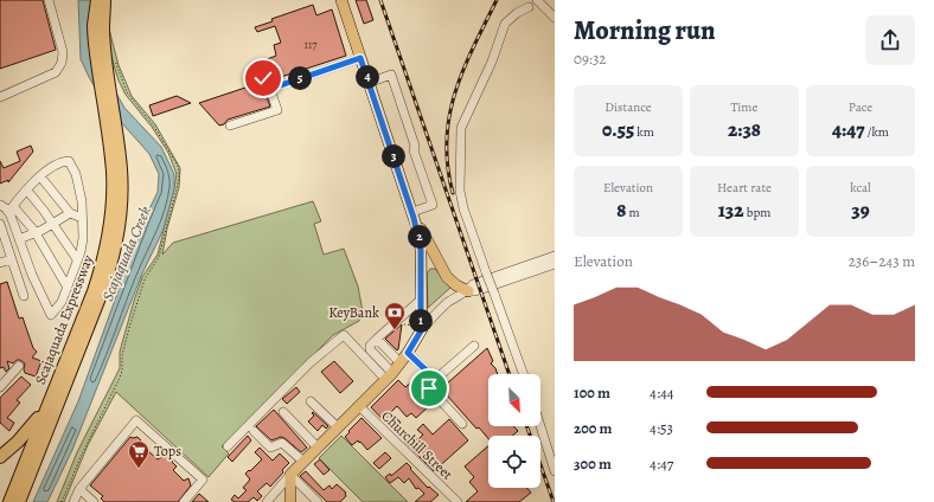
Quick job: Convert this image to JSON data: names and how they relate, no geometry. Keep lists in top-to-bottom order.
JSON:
{
  "streets": {
    "highway": ["Scajaquada Expressway"],
    "street": ["Churchill Street"]
  },
  "water": ["Scajaquada Creek"],
  "places": {
    "bank": ["KeyBank"],
    "supermarket": ["Tops"]
  },
  "house_numbers": ["117"],
  "north": "bottom right",
  "page": {
    "heading": ["Morning run", "09:32"],
    "pins": [
      "4",
      "5",
      "3",
      "2",
      "1"
    ],
    "stats": [
      ["Distance", "0.55 km"],
      ["Time", "2:38"],
      ["Pace", "4:47 /km"],
      ["Elevation", "8 m"],
      ["Heart rate", "132 bpm"],
      ["kcal", "39"]
    ],
    "chart": ["Elevation", "236–243 m"],
    "list": [
      {
        "name": "100 m",
        "note": "4:44"
      },
      {
        "name": "200 m",
        "note": "4:53"
      },
      {
        "name": "300 m",
        "note": "4:47"
      }
    ]
  }
}
